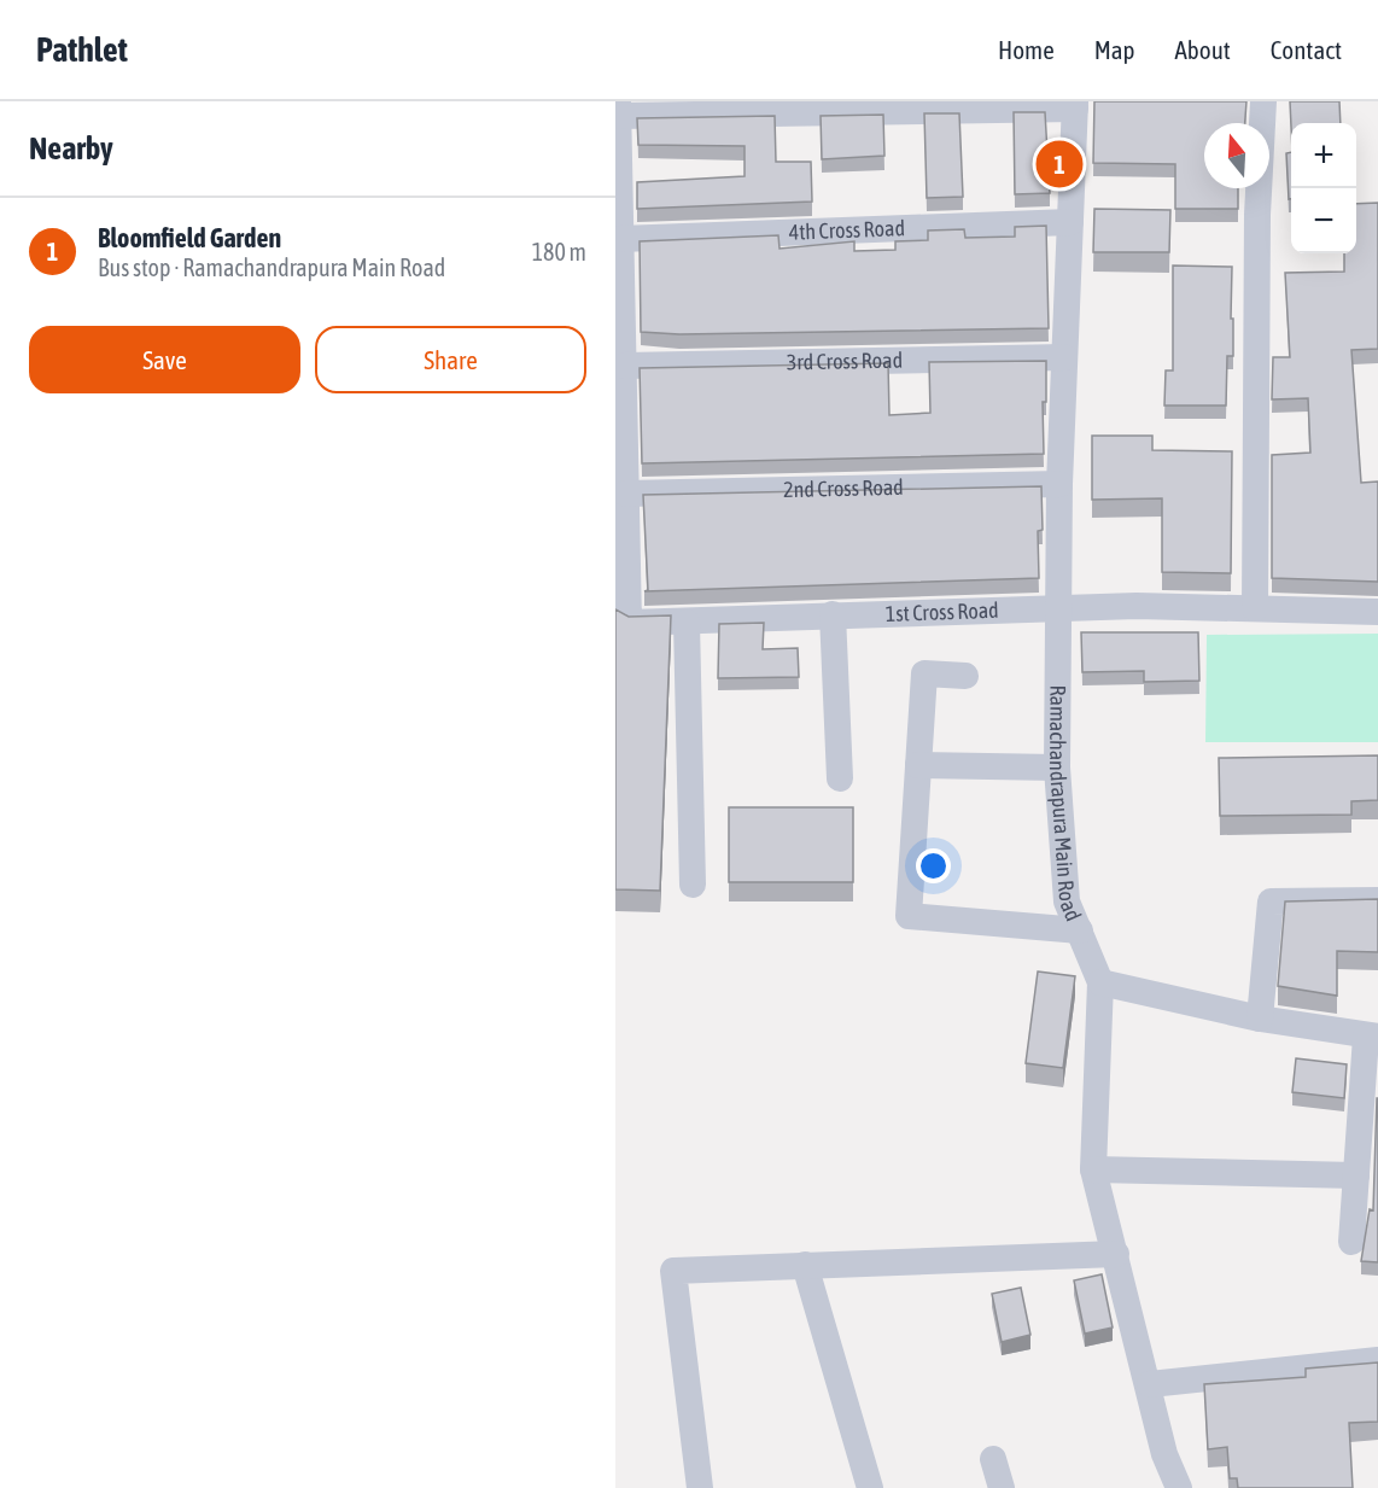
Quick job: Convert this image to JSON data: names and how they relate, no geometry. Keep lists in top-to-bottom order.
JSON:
{
  "streets": {
    "street": [
      "4th Cross Road",
      "3rd Cross Road",
      "2nd Cross Road",
      "1st Cross Road",
      "Ramachandrapura Main Road"
    ]
  },
  "crossings": [
    ["4th Cross Road", "Ramachandrapura Main Road"],
    ["3rd Cross Road", "Ramachandrapura Main Road"],
    ["2nd Cross Road", "1st Cross Road"],
    ["2nd Cross Road", "Ramachandrapura Main Road"],
    ["1st Cross Road", "Ramachandrapura Main Road"]
  ],
  "north": "top",
  "page": {
    "header": "Pathlet",
    "nav": [
      "Home",
      "Map",
      "About",
      "Contact"
    ],
    "heading": "Nearby",
    "map_buttons": ["+", "−"],
    "pins": "1",
    "list": [
      {
        "mark": "1",
        "name": "Bloomfield Garden",
        "note": "Bus stop · Ramachandrapura Main Road",
        "value": "180 m"
      }
    ],
    "buttons": ["Save", "Share"]
  }
}
